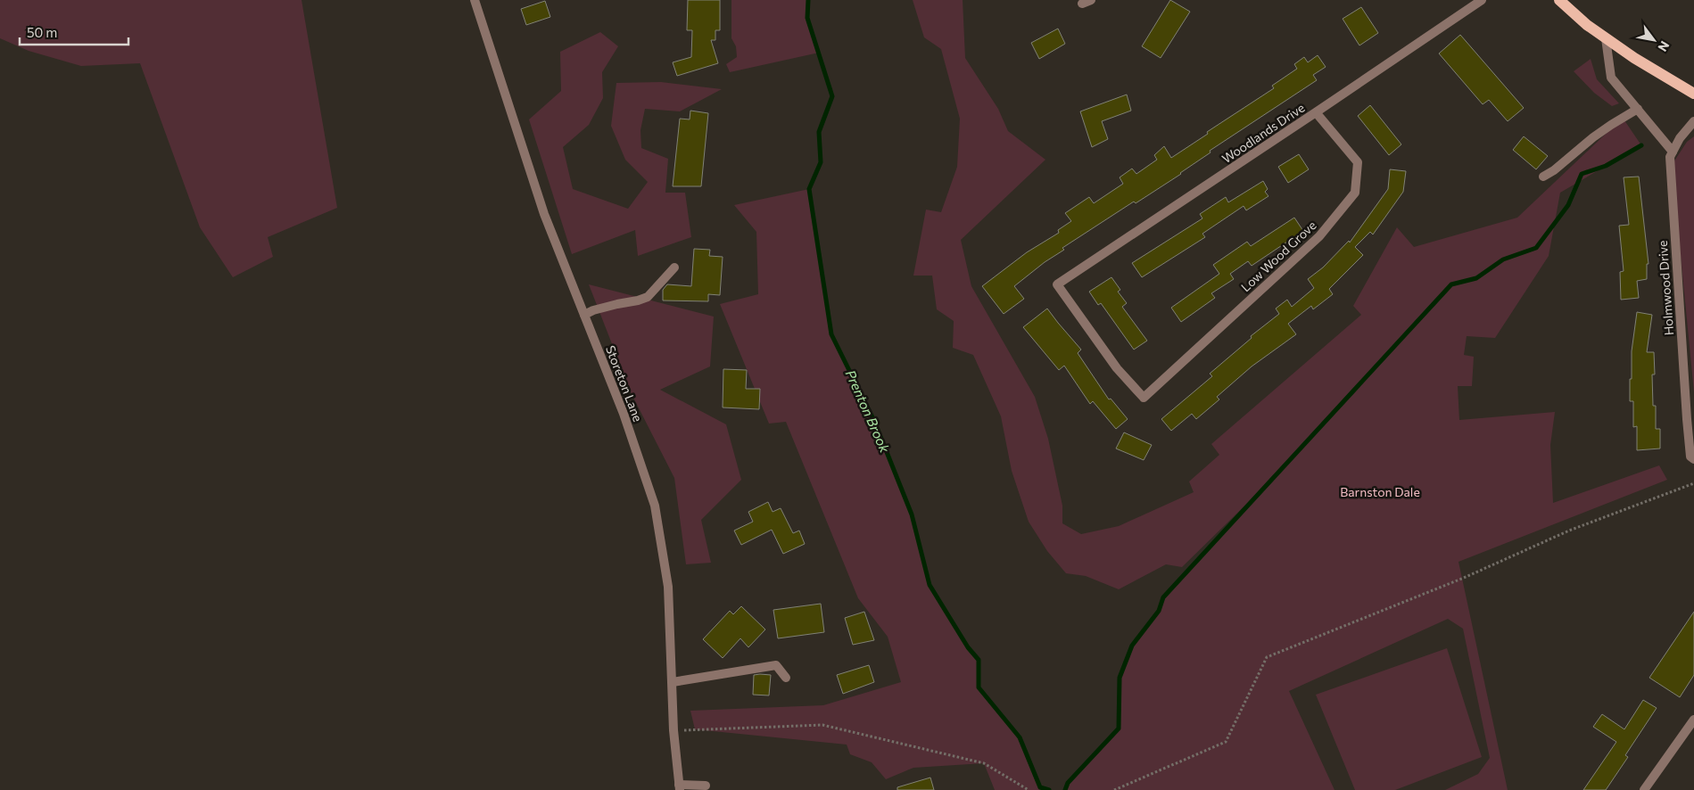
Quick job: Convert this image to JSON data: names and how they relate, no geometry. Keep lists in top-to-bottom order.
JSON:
{
  "streets": {
    "street": [
      "Woodlands Drive",
      "Low Wood Grove",
      "Holmwood Drive",
      "Storeton Lane"
    ]
  },
  "crossings": [
    ["Woodlands Drive", "Low Wood Grove"]
  ],
  "water": ["Prenton Brook"],
  "parks": ["Barnston Dale"],
  "scale_bar": "50 m",
  "north": "bottom right"
}
